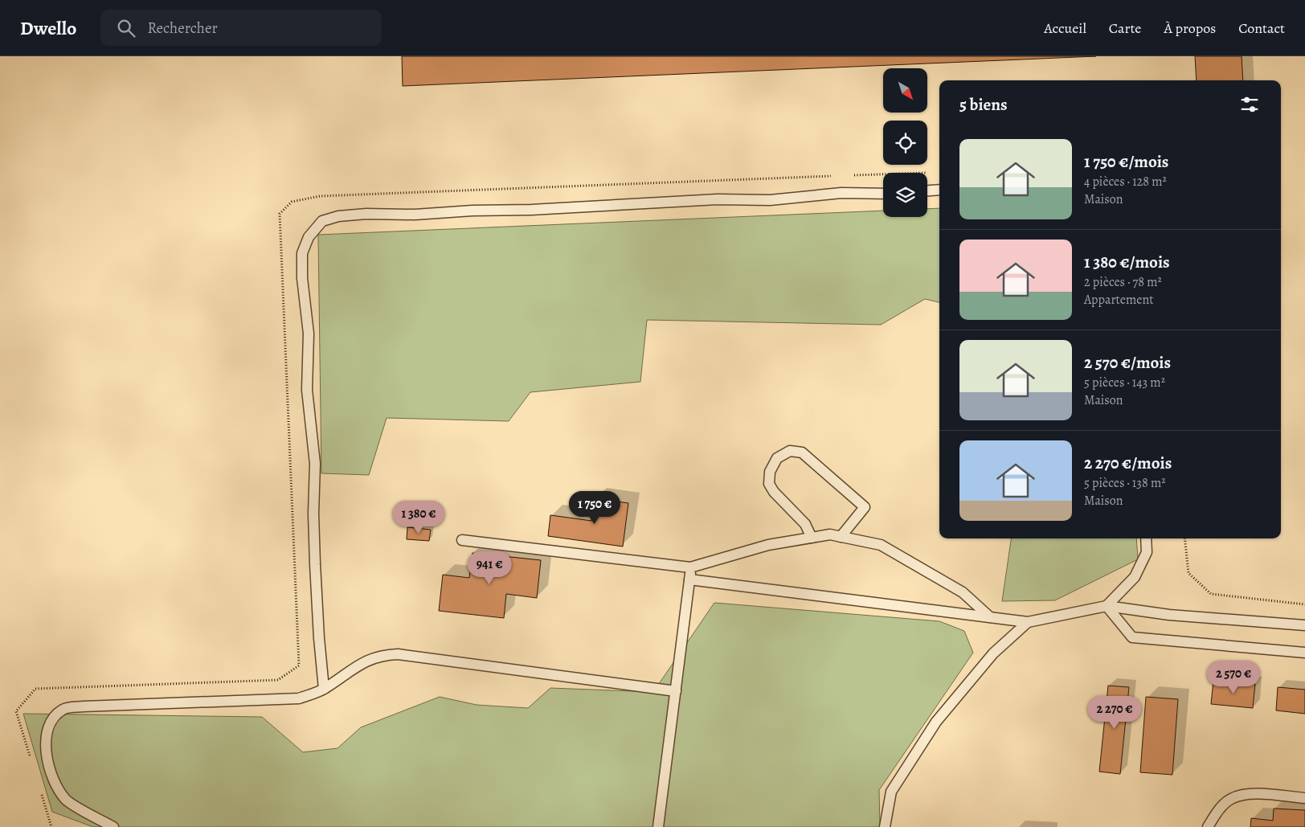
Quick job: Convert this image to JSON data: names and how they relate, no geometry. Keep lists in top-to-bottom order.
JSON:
{
  "north": "bottom right",
  "page": {
    "header": "Dwello",
    "search": "Rechercher",
    "nav": [
      "Accueil",
      "Carte",
      "À propos",
      "Contact"
    ],
    "heading": "5 biens",
    "list": [
      {
        "name": "1 750 €/mois",
        "note": "4 pièces · 128 m² · Maison"
      },
      {
        "name": "1 380 €/mois",
        "note": "2 pièces · 78 m² · Appartement"
      },
      {
        "name": "2 570 €/mois",
        "note": "5 pièces · 143 m² · Maison"
      },
      {
        "name": "2 270 €/mois",
        "note": "5 pièces · 138 m² · Maison"
      }
    ],
    "price": [
      "1 750 €",
      "1 380 €",
      "941 €",
      "2 570 €",
      "2 270 €"
    ]
  }
}
